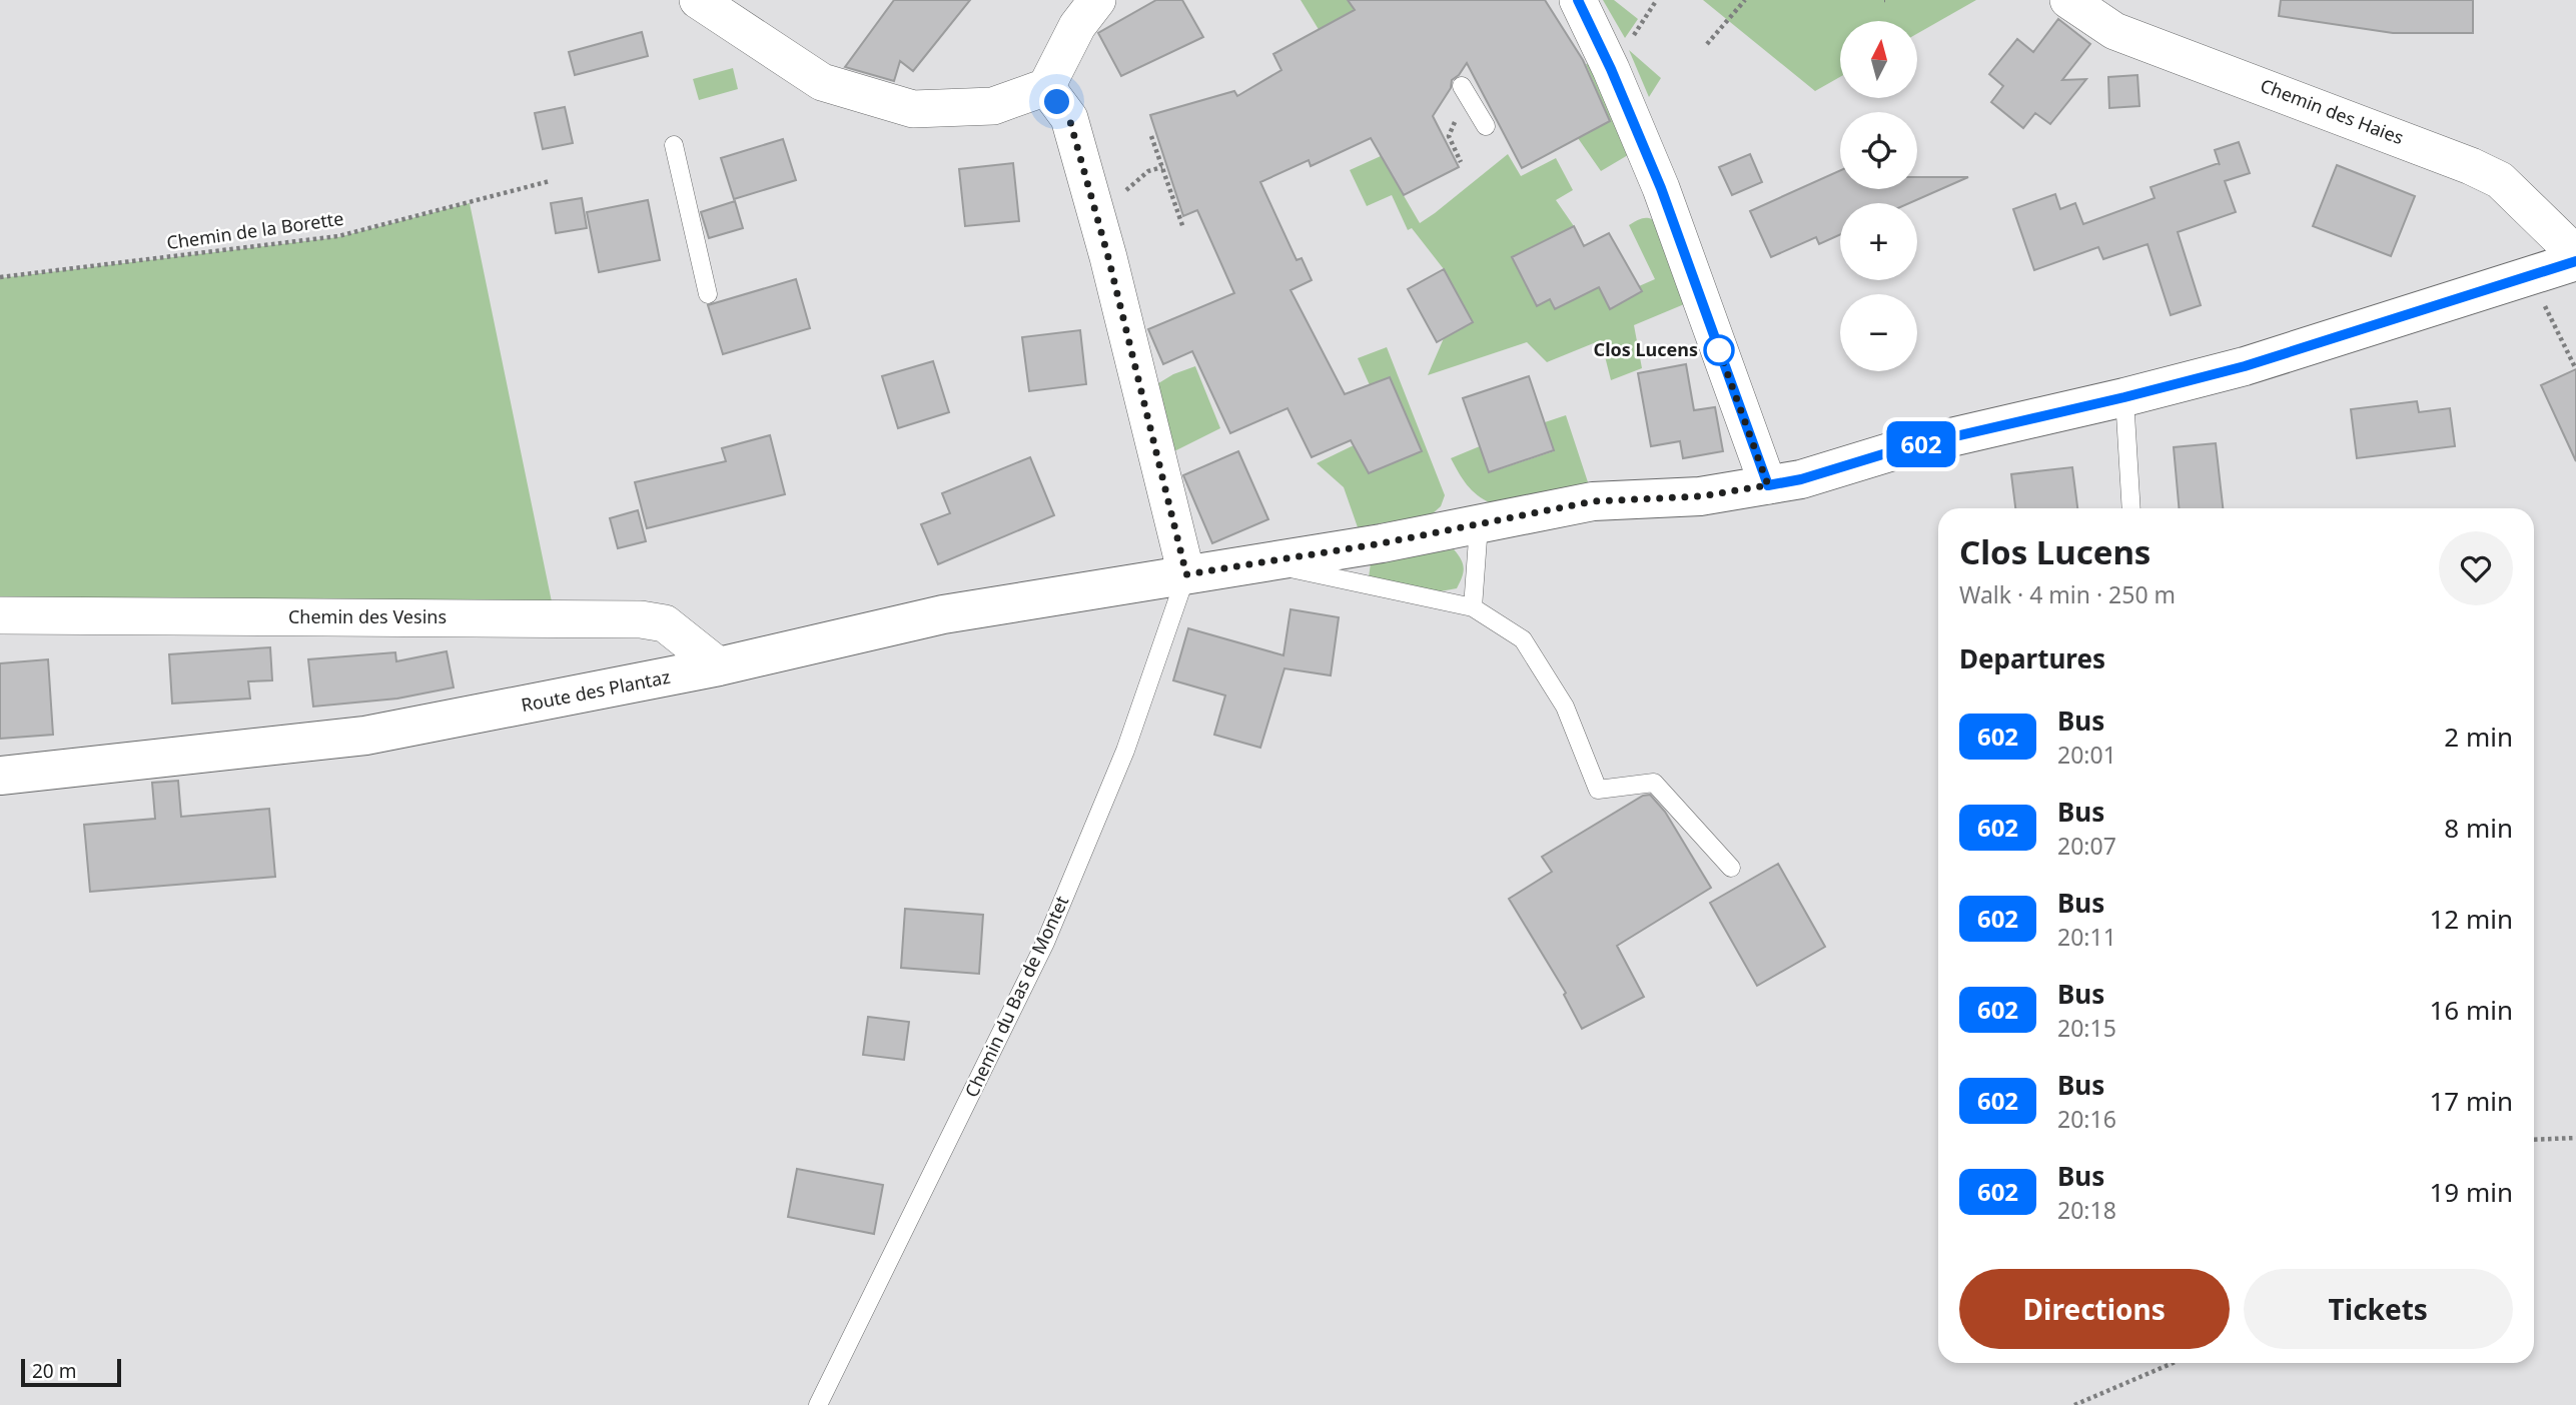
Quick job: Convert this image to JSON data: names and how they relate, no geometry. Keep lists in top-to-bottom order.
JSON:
{
  "streets": {
    "street": ["Chemin des Haies", "Chemin des Vesins", "Route des Plantaz"],
    "lane": ["Chemin du Bas de Montet"],
    "path": ["Chemin de la Borette"]
  },
  "crossings": [
    ["Chemin des Vesins", "Route des Plantaz"],
    ["Route des Plantaz", "Chemin du Bas de Montet"]
  ],
  "places": ["Clos Lucens"],
  "lines": ["bus line 602"],
  "scale_bar": "20 m",
  "north": "top",
  "page": {
    "on_map": "602",
    "map_buttons": ["+", "−"],
    "heading": [
      ["Clos Lucens", "Walk · 4 min · 250 m"],
      "Departures"
    ],
    "list": [
      {
        "mark": "602",
        "name": "Bus",
        "note": "20:01",
        "value": "2 min"
      },
      {
        "mark": "602",
        "name": "Bus",
        "note": "20:07",
        "value": "8 min"
      },
      {
        "mark": "602",
        "name": "Bus",
        "note": "20:11",
        "value": "12 min"
      },
      {
        "mark": "602",
        "name": "Bus",
        "note": "20:15",
        "value": "16 min"
      },
      {
        "mark": "602",
        "name": "Bus",
        "note": "20:16",
        "value": "17 min"
      },
      {
        "mark": "602",
        "name": "Bus",
        "note": "20:18",
        "value": "19 min"
      }
    ],
    "buttons": ["Directions", "Tickets"],
    "scale": "20 m"
  }
}
